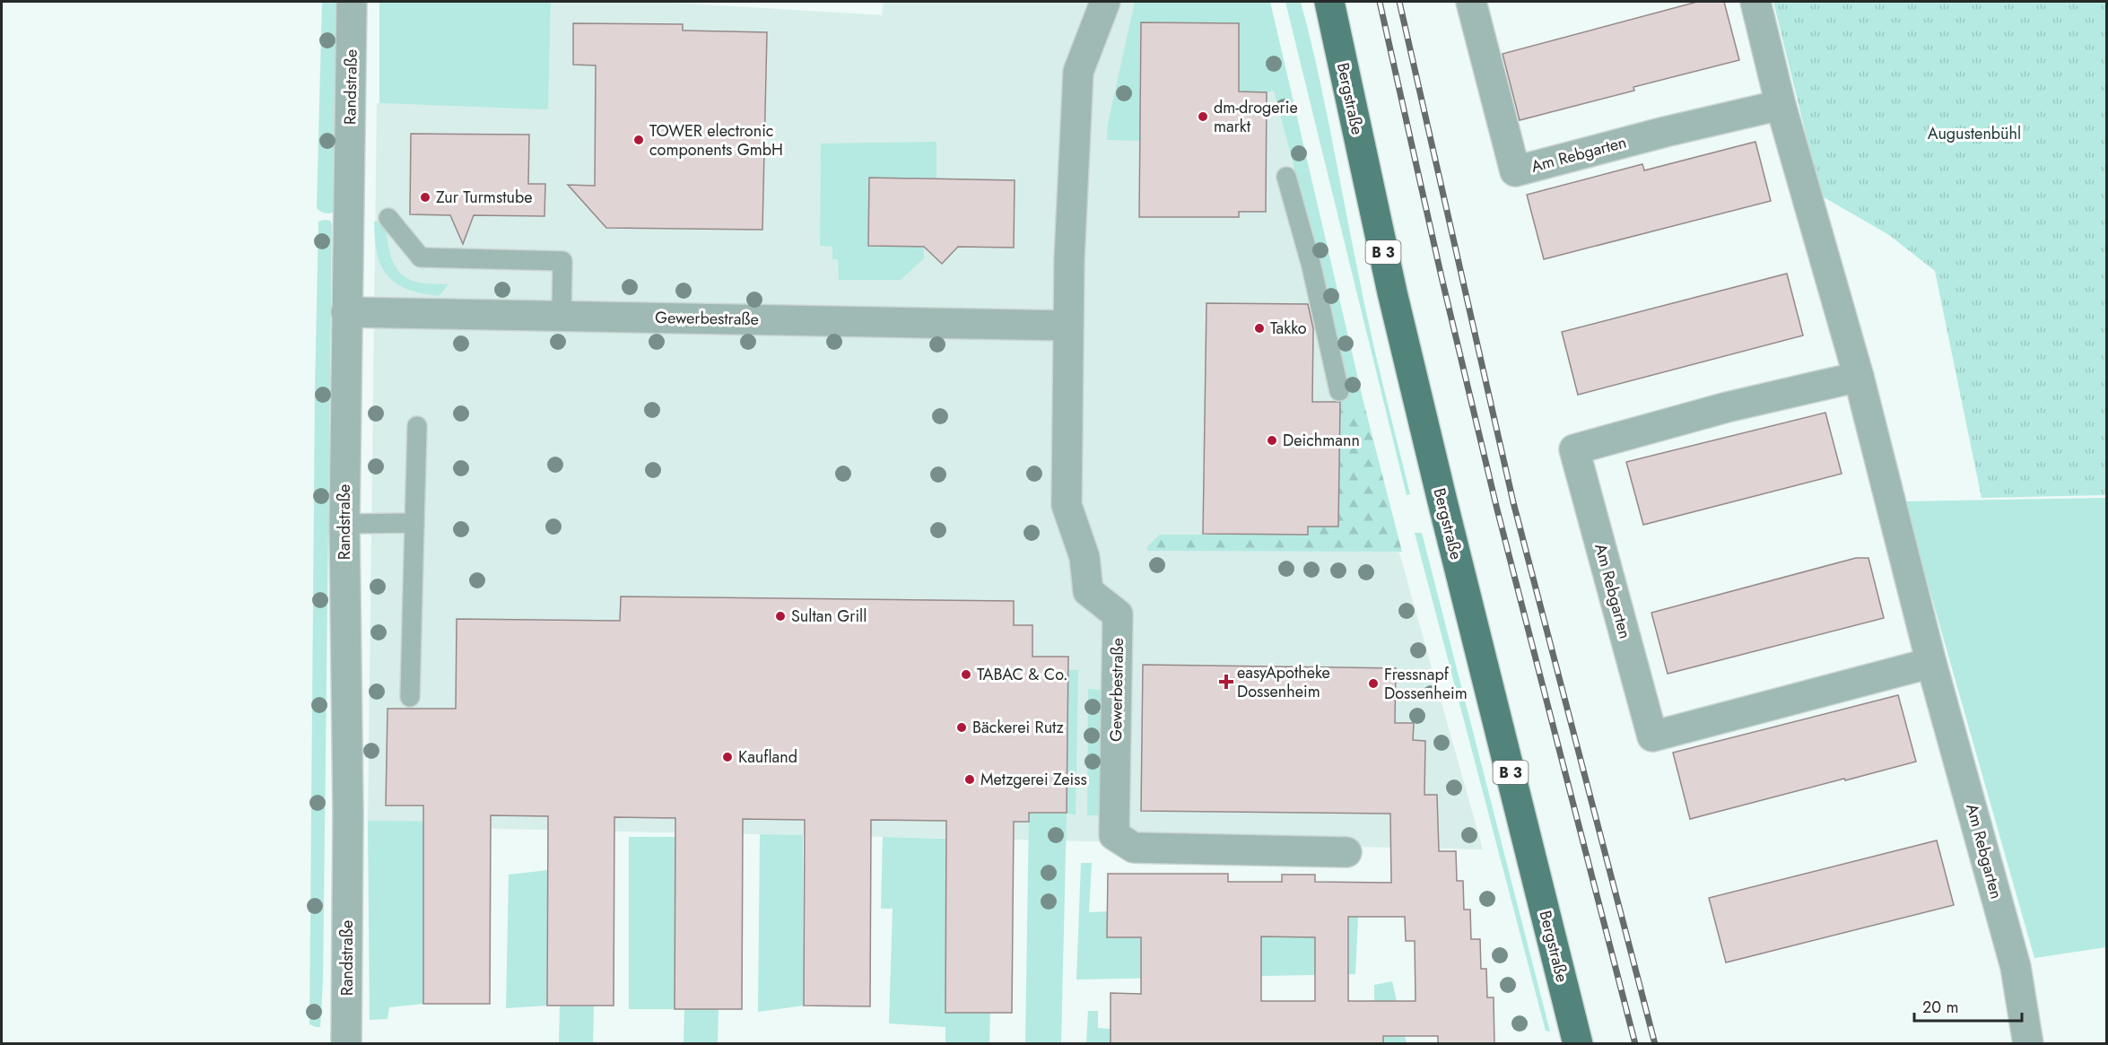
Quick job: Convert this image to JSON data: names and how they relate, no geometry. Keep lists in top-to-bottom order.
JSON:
{
  "streets": {
    "main road": ["Bergstraße", "B 3"],
    "street": ["Randstraße", "Am Rebgarten", "Gewerbestraße"]
  },
  "crossings": [
    ["Randstraße", "Gewerbestraße"]
  ],
  "parks": ["Augustenbühl"],
  "places": {
    "other": [
      "dm-drogerie markt",
      "TOWER electronic components GmbH",
      "Zur Turmstube",
      "Takko",
      "Deichmann",
      "Sultan Grill",
      "TABAC & Co.",
      "Fressnapf Dossenheim",
      "Bäckerei Rutz",
      "Kaufland",
      "Metzgerei Zeiss"
    ],
    "health": ["easyApotheke Dossenheim"]
  },
  "scale_bar": "20 m"
}
